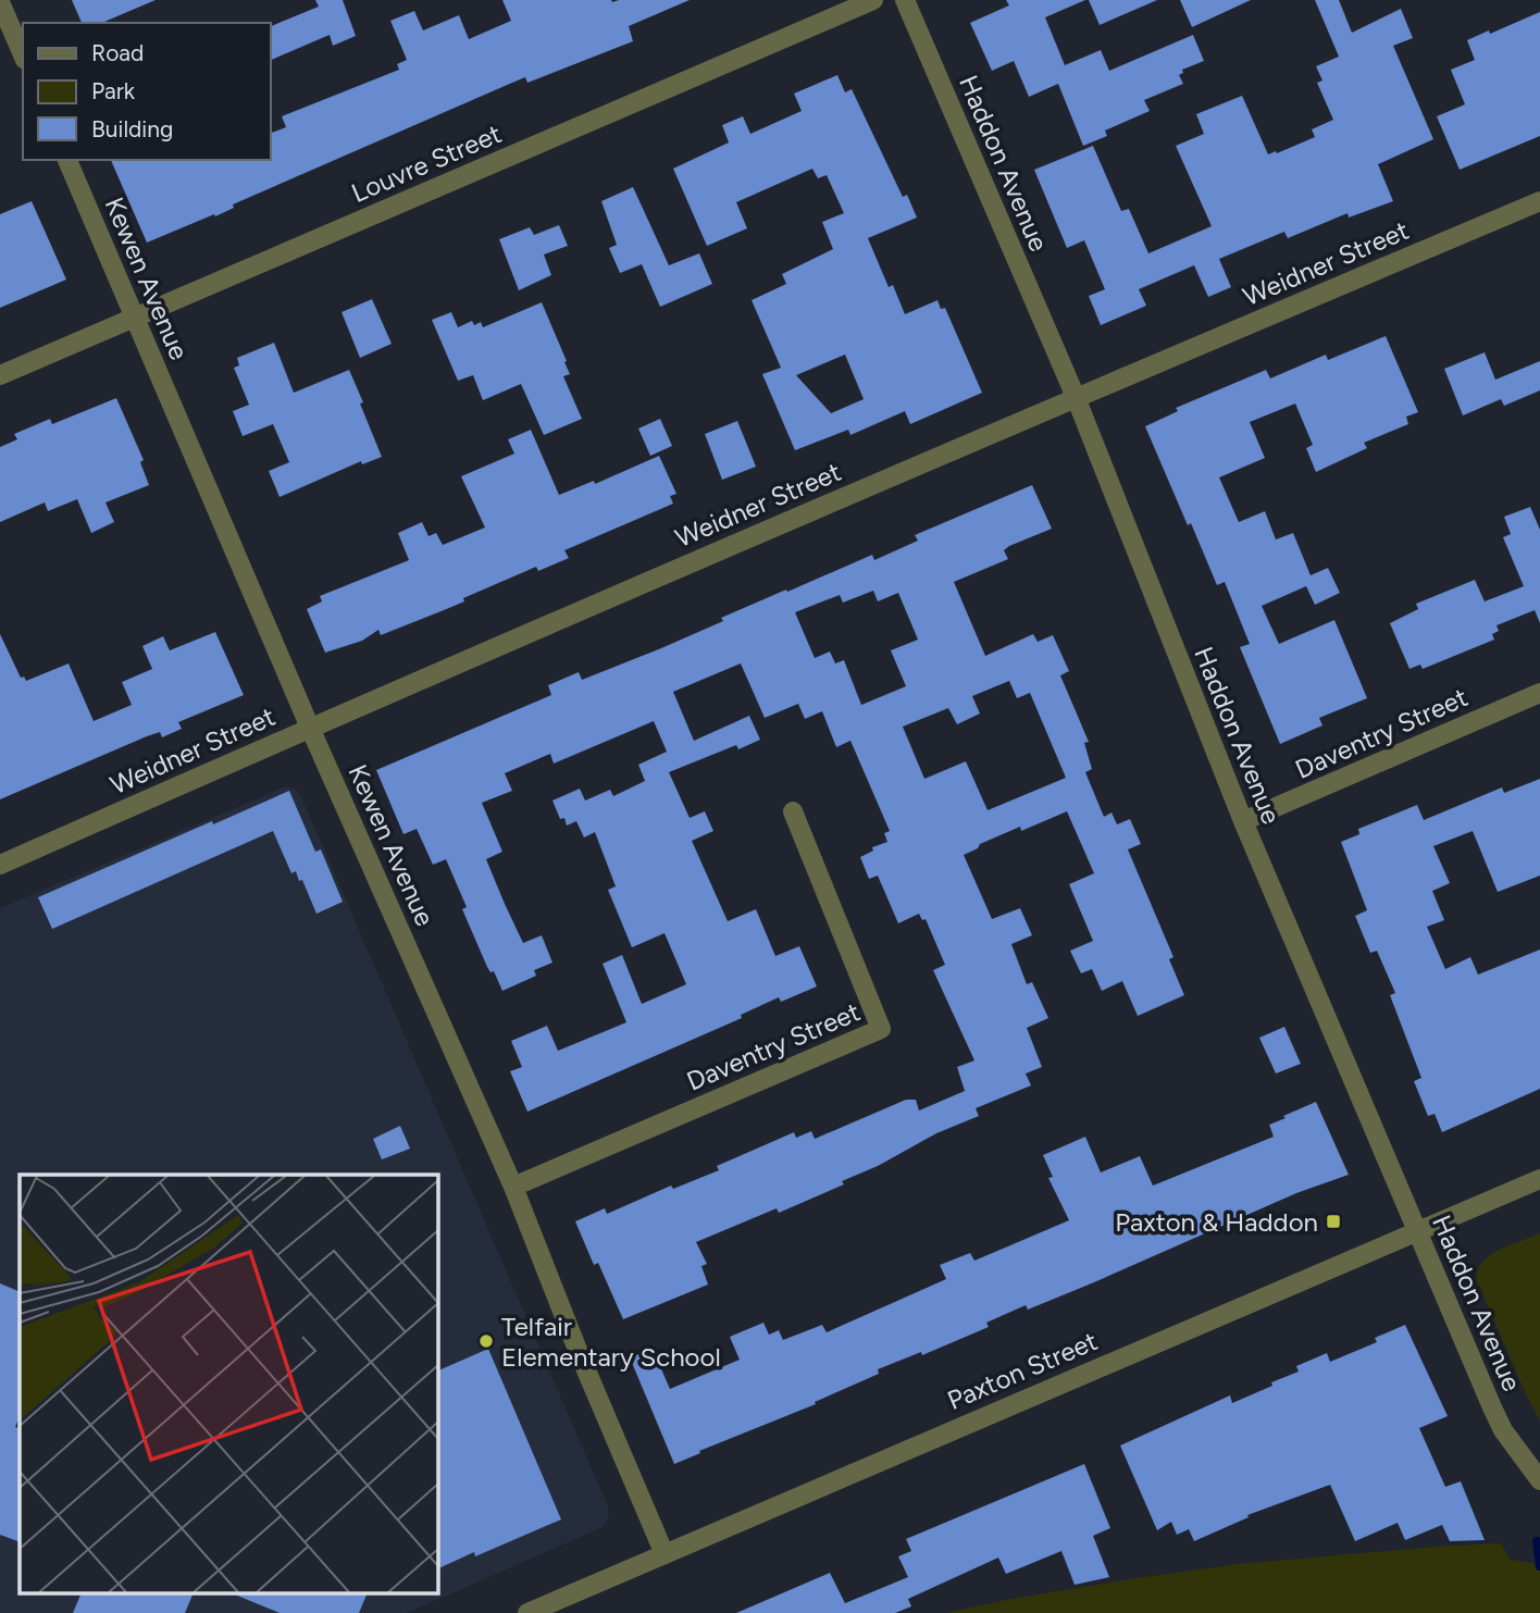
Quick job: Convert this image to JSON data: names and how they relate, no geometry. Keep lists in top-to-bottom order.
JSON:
{
  "streets": {
    "street": [
      "Louvre Street",
      "Haddon Avenue",
      "Weidner Street",
      "Kewen Avenue",
      "Daventry Street",
      "Paxton Street"
    ]
  },
  "crossings": [
    ["Louvre Street", "Kewen Avenue"],
    ["Haddon Avenue", "Weidner Street"],
    ["Haddon Avenue", "Daventry Street"],
    ["Haddon Avenue", "Paxton Street"],
    ["Weidner Street", "Kewen Avenue"],
    ["Kewen Avenue", "Daventry Street"],
    ["Kewen Avenue", "Paxton Street"]
  ],
  "places": {
    "transit": ["Paxton & Haddon"],
    "other": ["Telfair Elementary School"]
  },
  "legend": ["Road", "Park", "Building"]
}
